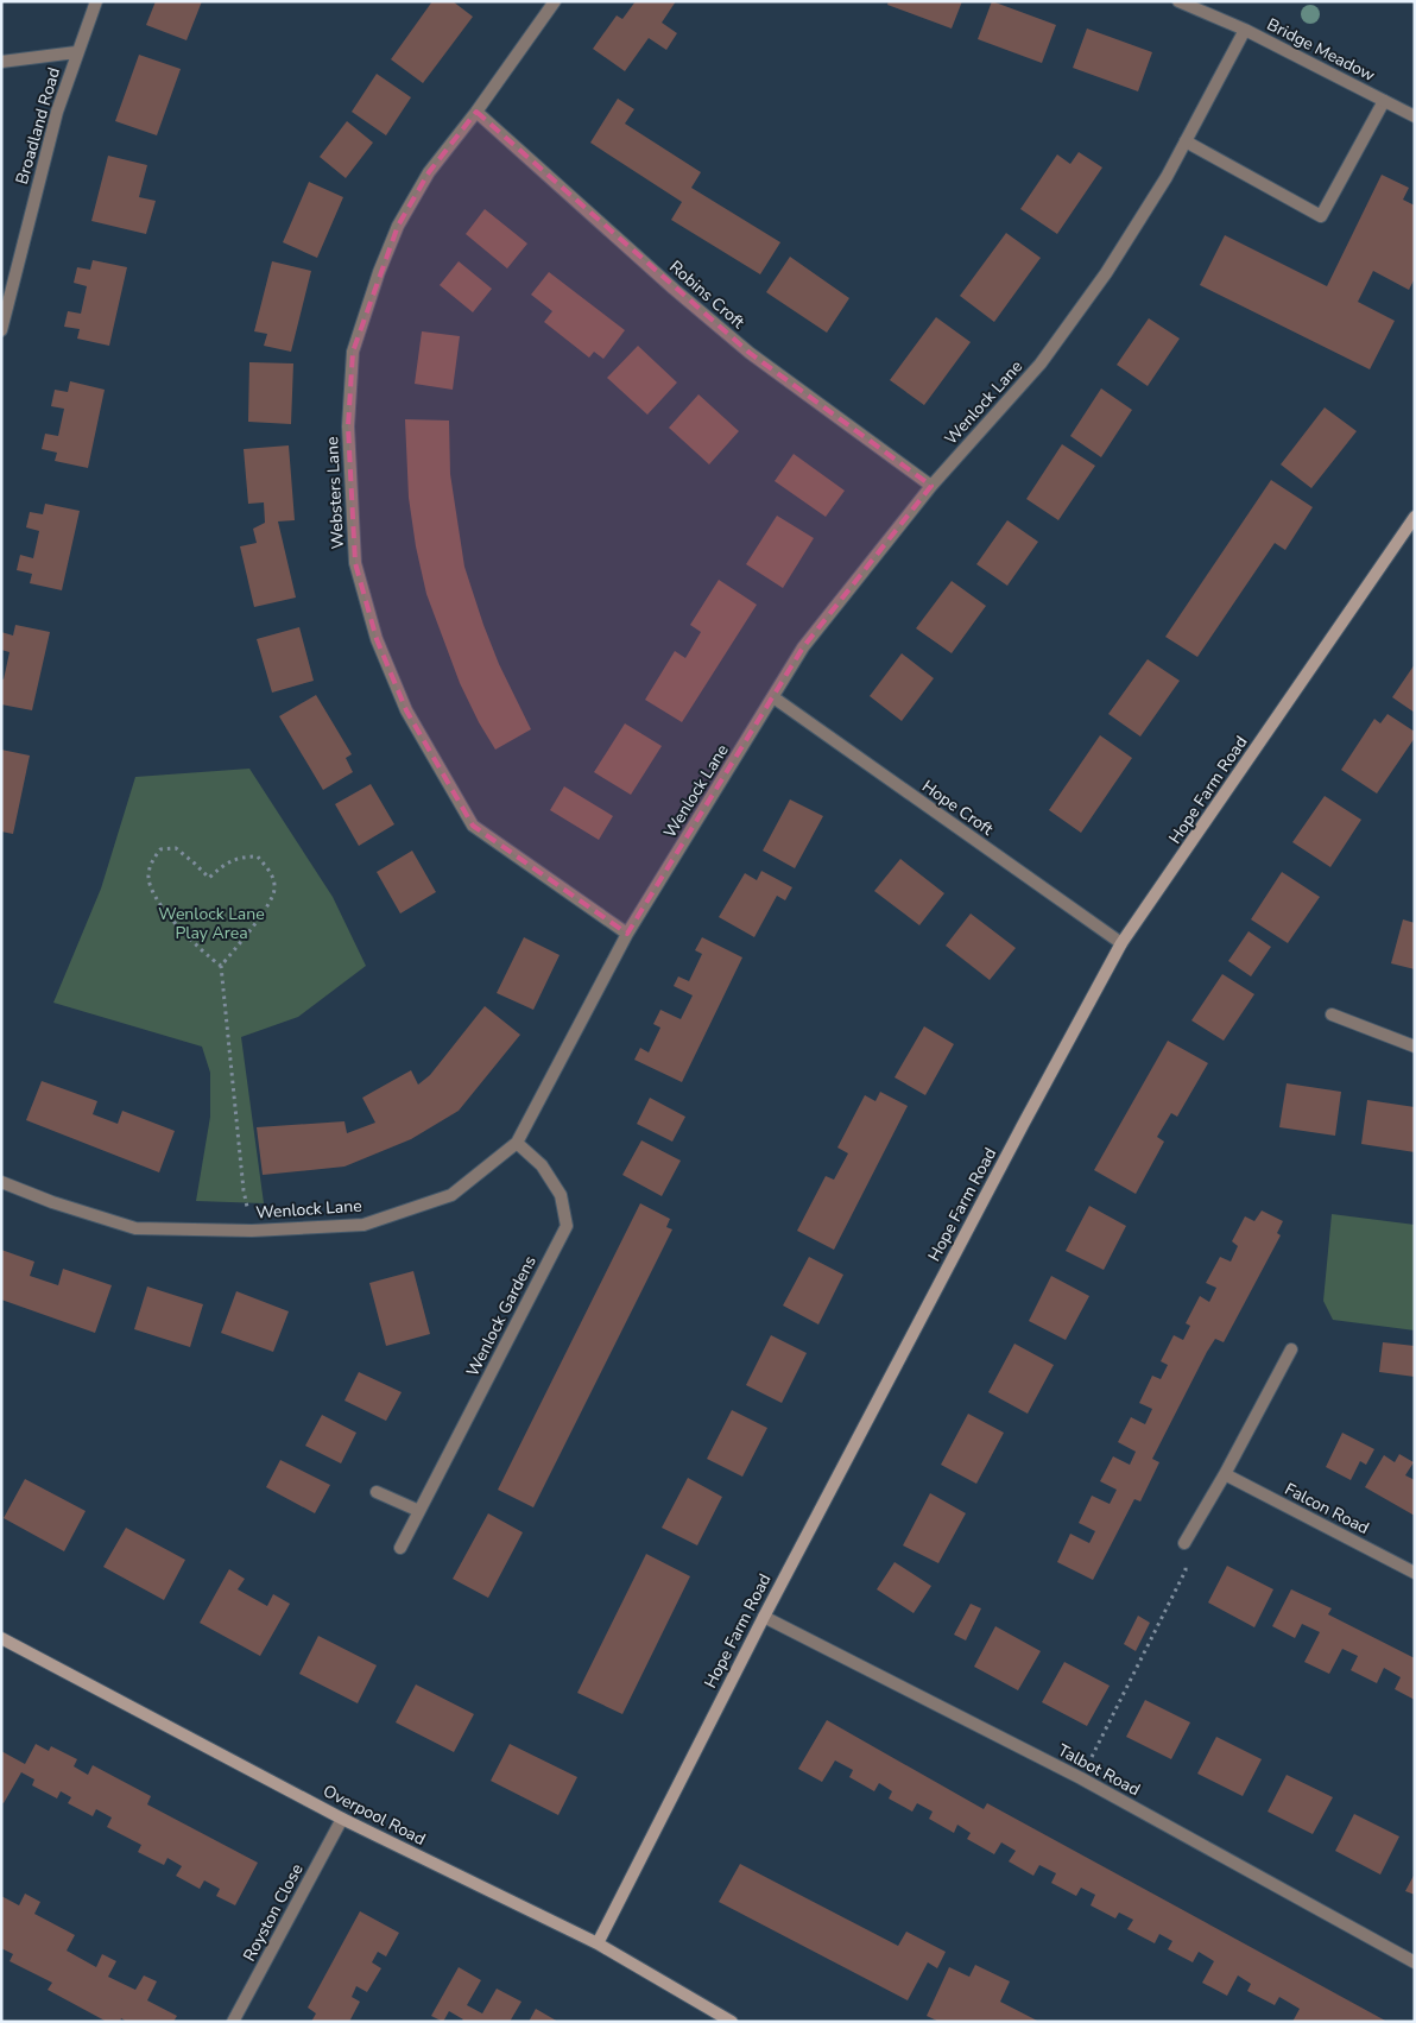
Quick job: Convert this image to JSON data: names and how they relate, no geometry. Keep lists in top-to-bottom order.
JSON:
{
  "streets": {
    "street": [
      "Bridge Meadow",
      "Broadland Road",
      "Robins Croft",
      "Wenlock Lane",
      "Websters Lane",
      "Hope Farm Road",
      "Hope Croft",
      "Wenlock Gardens",
      "Falcon Road",
      "Talbot Road",
      "Overpool Road",
      "Royston Close"
    ]
  },
  "crossings": [
    ["Bridge Meadow", "Wenlock Lane"],
    ["Robins Croft", "Wenlock Lane"],
    ["Robins Croft", "Websters Lane"],
    ["Wenlock Lane", "Websters Lane"],
    ["Wenlock Lane", "Hope Croft"],
    ["Wenlock Lane", "Wenlock Gardens"],
    ["Hope Farm Road", "Hope Croft"],
    ["Hope Farm Road", "Talbot Road"],
    ["Hope Farm Road", "Overpool Road"],
    ["Overpool Road", "Royston Close"]
  ],
  "parks": ["Wenlock Lane Play Area"]
}
